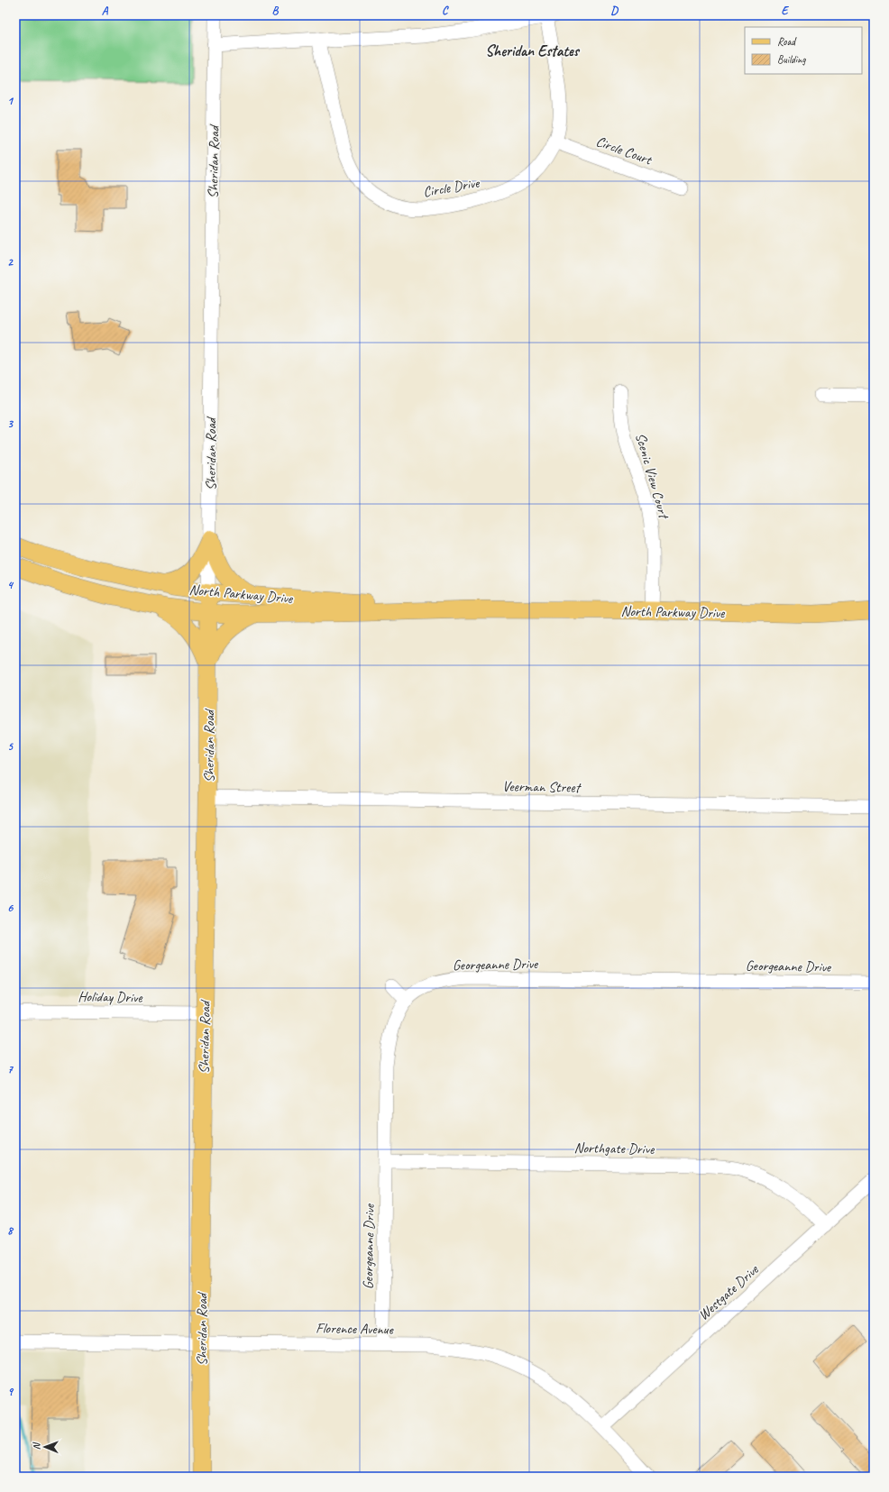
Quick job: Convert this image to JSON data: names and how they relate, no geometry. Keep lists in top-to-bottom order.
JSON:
{
  "streets": {
    "main road": ["Sheridan Road", "North Parkway Drive"],
    "street": [
      "Circle Court",
      "Circle Drive",
      "Scenic View Court",
      "Veerman Street",
      "Georgeanne Drive",
      "Holiday Drive",
      "Northgate Drive",
      "Westgate Drive",
      "Florence Avenue"
    ]
  },
  "crossings": [
    ["Circle Court", "Circle Drive"],
    ["Sheridan Road", "North Parkway Drive"],
    ["Sheridan Road", "Veerman Street"],
    ["Sheridan Road", "Holiday Drive"],
    ["Sheridan Road", "Florence Avenue"],
    ["Scenic View Court", "North Parkway Drive"],
    ["Georgeanne Drive", "Northgate Drive"],
    ["Georgeanne Drive", "Florence Avenue"],
    ["Northgate Drive", "Westgate Drive"],
    ["Westgate Drive", "Florence Avenue"]
  ],
  "districts": ["Sheridan Estates"],
  "legend": ["Road", "Building"],
  "north": "left",
  "grid": {
    "columns": [
      "A",
      "B",
      "C",
      "D",
      "E"
    ],
    "rows": [
      "1",
      "2",
      "3",
      "4",
      "5",
      "6",
      "7",
      "8",
      "9"
    ]
  }
}
